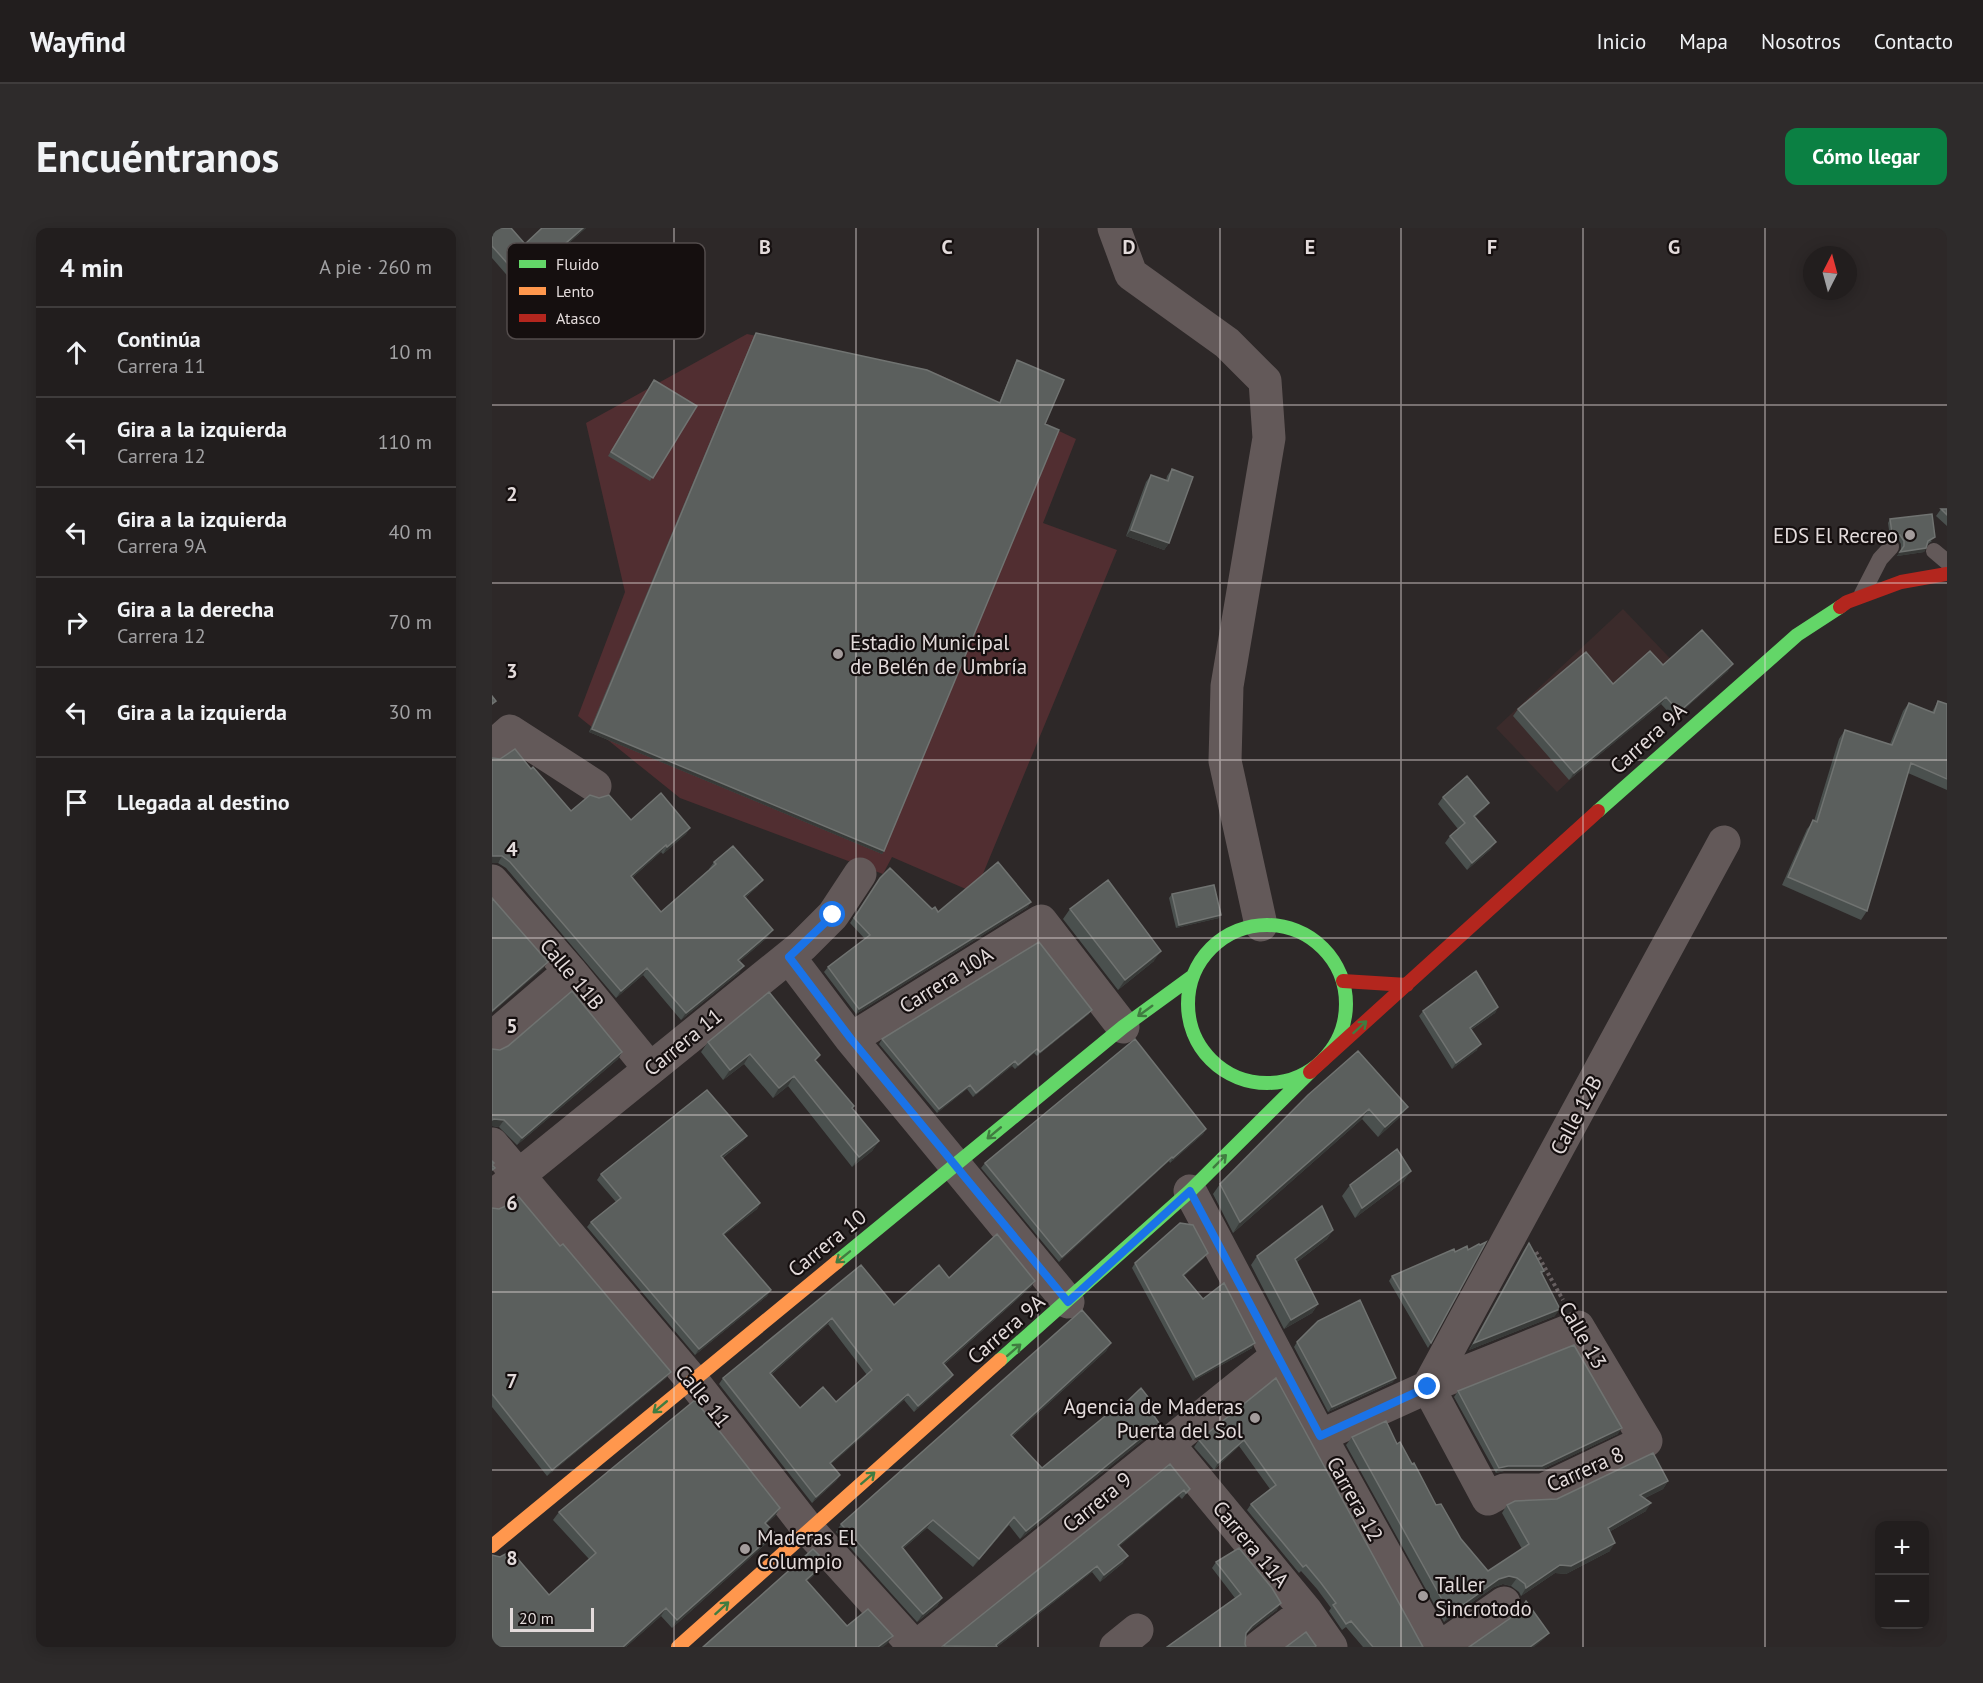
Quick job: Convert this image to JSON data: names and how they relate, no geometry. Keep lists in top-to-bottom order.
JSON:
{
  "streets": {
    "main road": ["Carrera 9A", "Carrera 10"],
    "street": [
      "Calle 11B",
      "Carrera 10A",
      "Carrera 11",
      "Calle 12B",
      "Calle 13",
      "Calle 11",
      "Carrera 8",
      "Carrera 12",
      "Carrera 9",
      "Carrera 11A"
    ]
  },
  "crossings": [
    ["Carrera 9A", "Carrera 10"],
    ["Carrera 9A", "Calle 11"],
    ["Carrera 9A", "Carrera 12"],
    ["Calle 11B", "Carrera 11"],
    ["Carrera 10A", "Carrera 10"],
    ["Carrera 11", "Calle 11"],
    ["Calle 12B", "Carrera 8"],
    ["Carrera 10", "Calle 11"],
    ["Calle 13", "Carrera 8"],
    ["Calle 11", "Carrera 9"],
    ["Carrera 12", "Carrera 9"],
    ["Carrera 9", "Carrera 11A"]
  ],
  "one_way": ["Carrera 9A", "Carrera 10"],
  "places": [
    "EDS El Recreo",
    "Estadio Municipal de Belén de Umbría",
    "Agencia de Maderas Puerta del Sol",
    "Maderas El Columpio",
    "Taller Sincrotodo"
  ],
  "legend": ["Fluido", "Lento", "Atasco"],
  "scale_bar": "20 m",
  "north": "top",
  "page": {
    "header": "Wayfind",
    "nav": [
      "Inicio",
      "Mapa",
      "Nosotros",
      "Contacto"
    ],
    "buttons": "Cómo llegar",
    "title": "Encuéntranos",
    "heading": ["4 min", "A pie · 260 m"],
    "list": [
      ["Continúa", "Carrera 11", "10 m"],
      ["Gira a la izquierda", "Carrera 12", "110 m"],
      ["Gira a la izquierda", "Carrera 9A", "40 m"],
      ["Gira a la derecha", "Carrera 12", "70 m"],
      ["Gira a la izquierda", "30 m"],
      "Llegada al destino"
    ],
    "map_buttons": ["+", "−"],
    "scale": "20 m"
  },
  "grid": {
    "columns": [
      "B",
      "C",
      "D",
      "E",
      "F",
      "G"
    ],
    "rows": [
      "2",
      "3",
      "4",
      "5",
      "6",
      "7",
      "8"
    ]
  }
}
